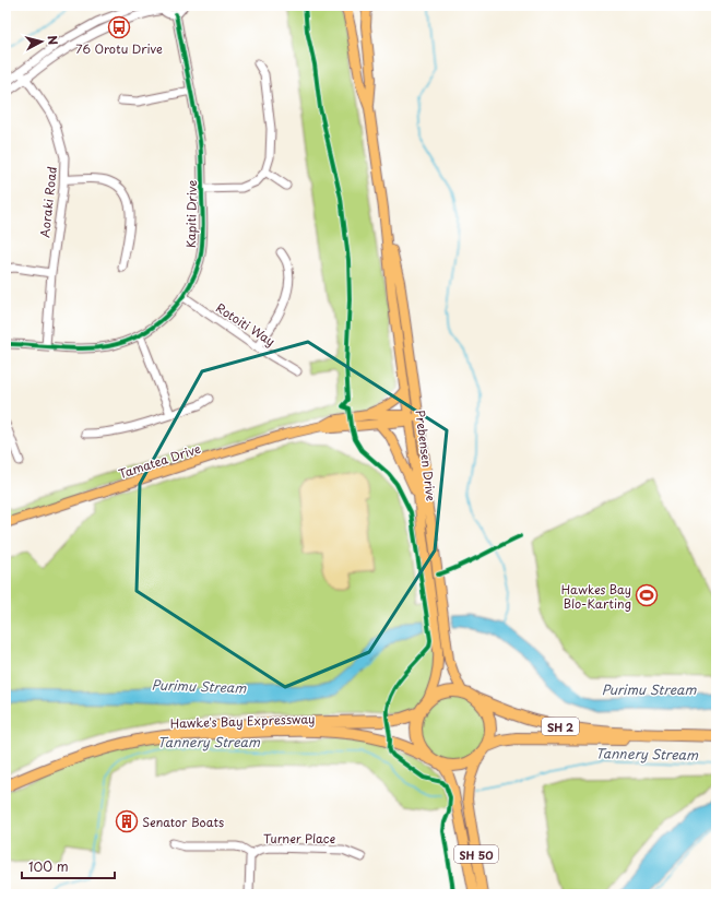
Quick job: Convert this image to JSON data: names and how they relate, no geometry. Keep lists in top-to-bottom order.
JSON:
{
  "streets": {
    "highway": ["Hawke's Bay Expressway", "SH 2", "SH 50"],
    "main road": ["Prebensen Drive", "Tamatea Drive"],
    "street": [
      "Aoraki Road",
      "Kapiti Drive",
      "Rotoiti Way",
      "Turner Place"
    ]
  },
  "crossings": [
    ["Aoraki Road", "Kapiti Drive"],
    ["Kapiti Drive", "Rotoiti Way"],
    ["Prebensen Drive", "Tamatea Drive"],
    ["Prebensen Drive", "Hawke's Bay Expressway"],
    ["Prebensen Drive", "SH 2"],
    ["Prebensen Drive", "SH 50"],
    ["Hawke's Bay Expressway", "SH 2"],
    ["Hawke's Bay Expressway", "SH 50"],
    ["SH 2", "SH 50"]
  ],
  "water": ["Purimu Stream", "Tannery Stream"],
  "places": {
    "bus stop": ["76 Orotu Drive"],
    "sports": ["Hawkes Bay Blo-Karting"],
    "building": ["Senator Boats"]
  },
  "scale_bar": "100 m",
  "north": "right"
}
